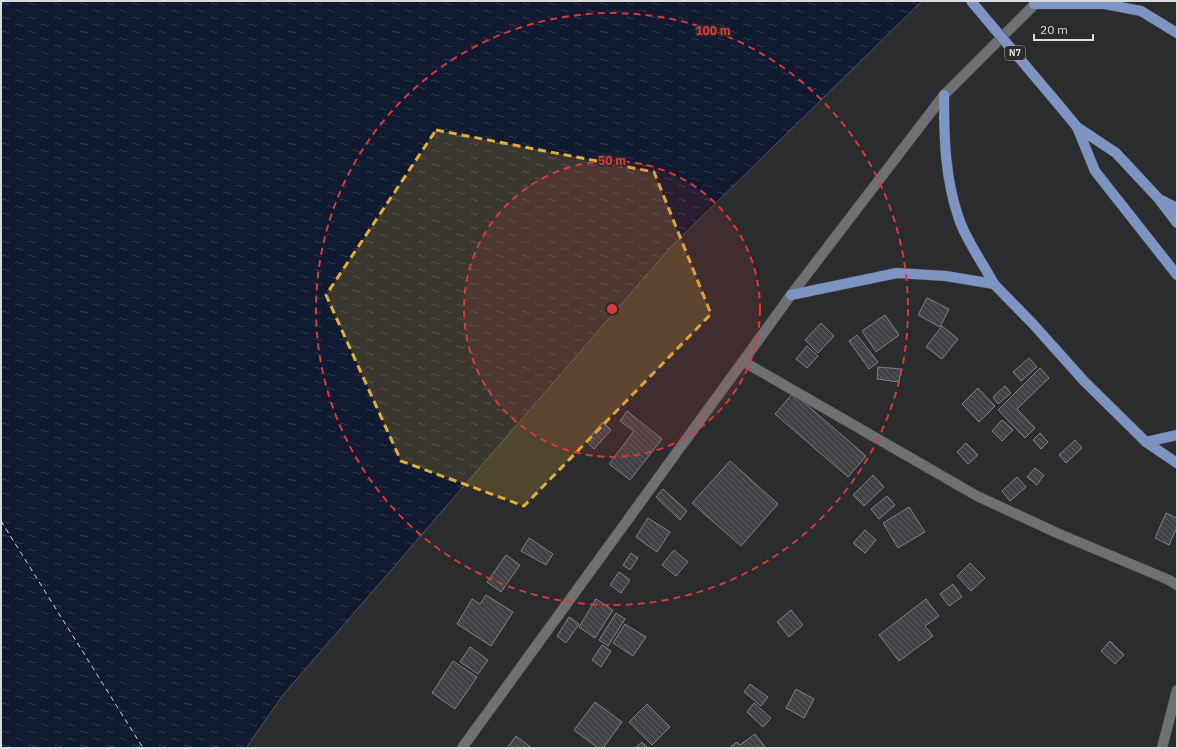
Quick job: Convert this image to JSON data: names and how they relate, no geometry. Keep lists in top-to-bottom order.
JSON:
{
  "streets": {
    "main road": ["N7"]
  },
  "scale_bar": "20 m",
  "rings": ["100 m", "50 m"]
}
